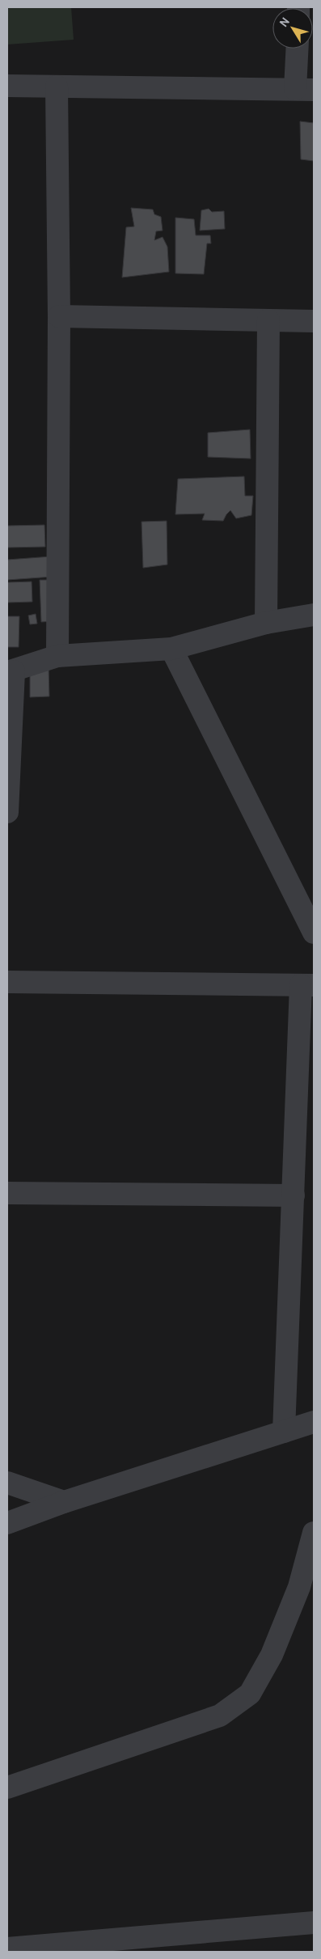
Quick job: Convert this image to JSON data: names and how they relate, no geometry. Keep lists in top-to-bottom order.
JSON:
{
  "north": "top left"
}
